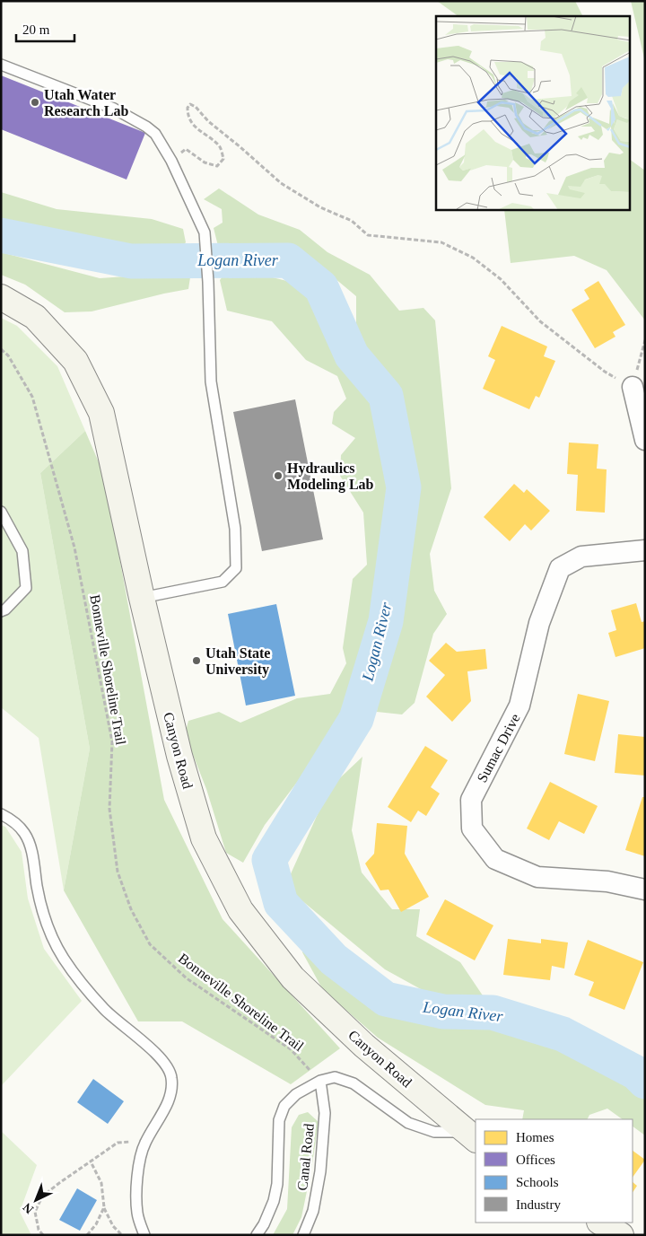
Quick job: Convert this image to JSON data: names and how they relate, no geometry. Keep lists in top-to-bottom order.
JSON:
{
  "streets": {
    "street": ["Sumac Drive", "Canyon Road"],
    "lane": ["Canal Road"],
    "path": ["Bonneville Shoreline Trail"]
  },
  "crossings": [
    ["Bonneville Shoreline Trail", "Canal Road"]
  ],
  "water": ["Logan River"],
  "places": ["Utah Water Research Lab", "Hydraulics Modeling Lab", "Utah State University"],
  "legend": [
    "Homes",
    "Offices",
    "Schools",
    "Industry"
  ],
  "scale_bar": "20 m",
  "north": "bottom left"
}
